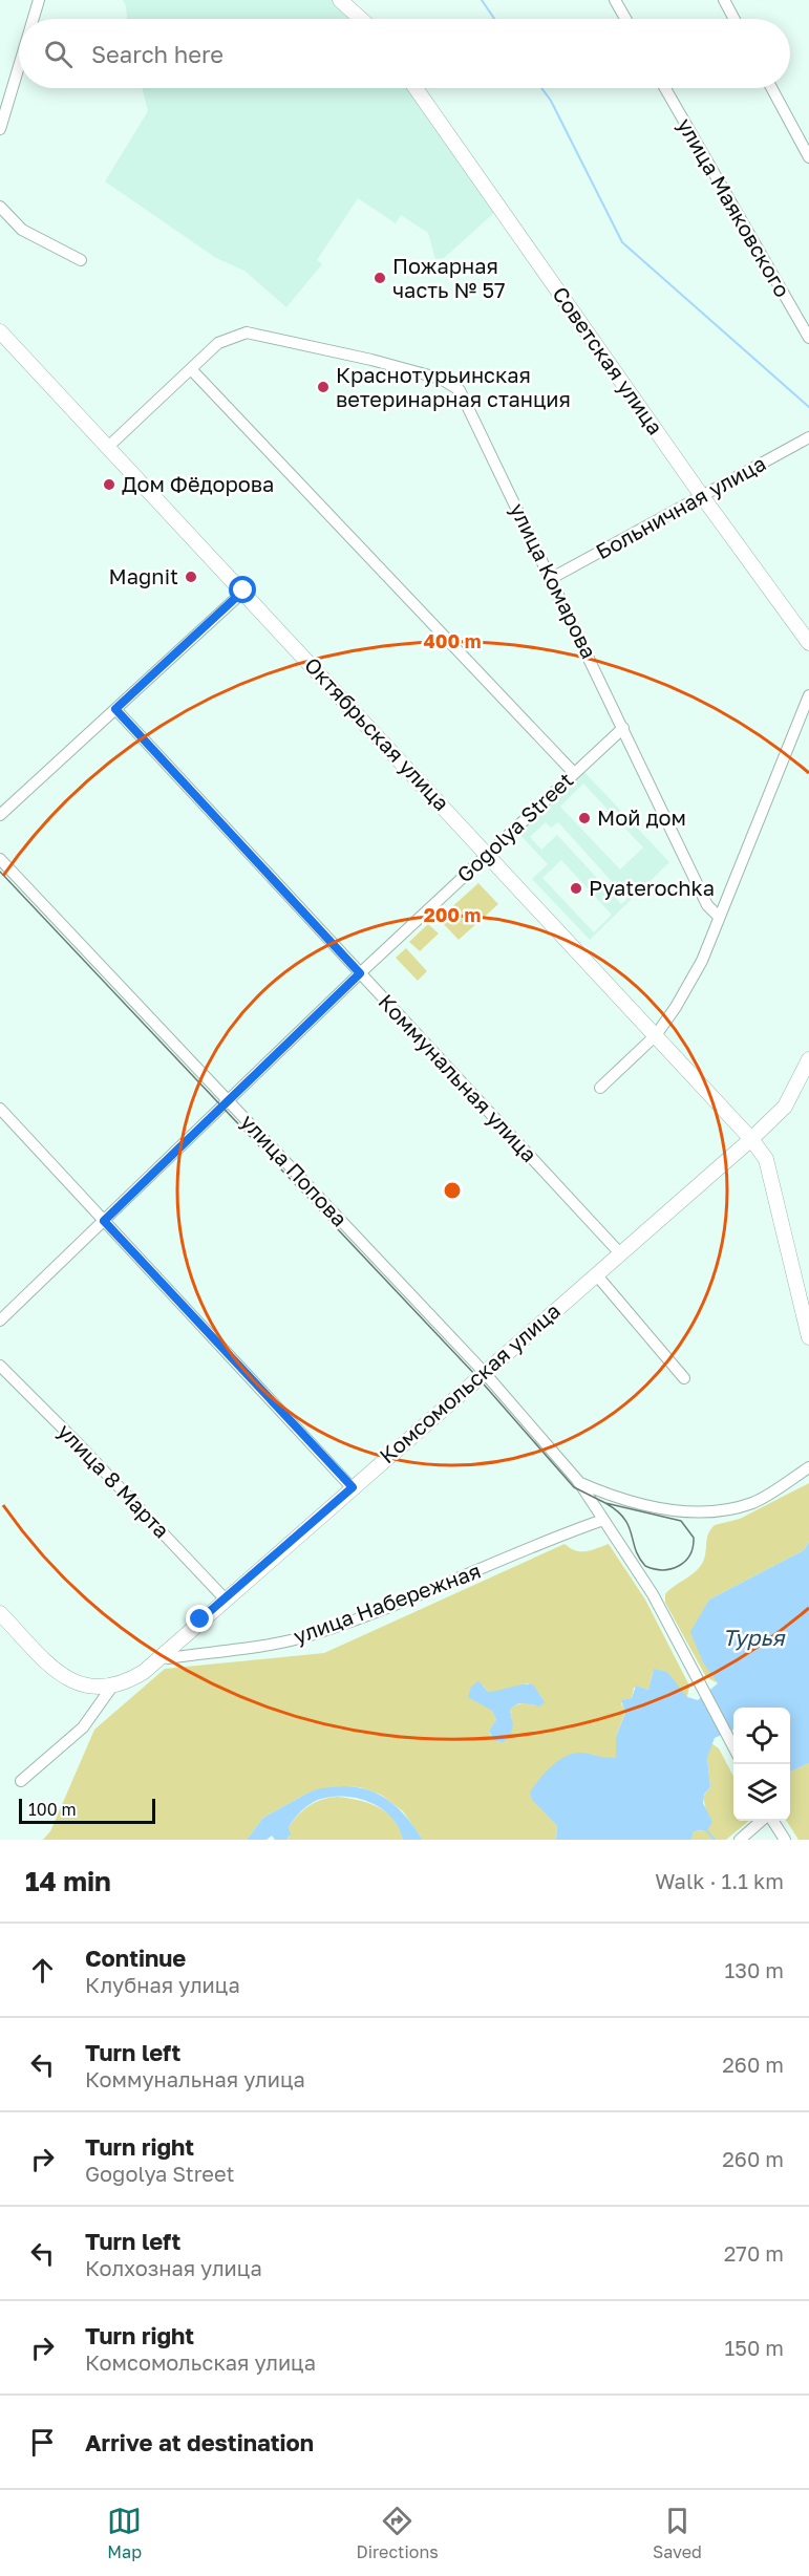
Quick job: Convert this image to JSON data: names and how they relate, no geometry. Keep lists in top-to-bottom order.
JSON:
{
  "streets": {
    "main road": ["Советская улица", "Октябрьская улица", "Комсомольская улица"],
    "street": [
      "улица Маяковского",
      "Больничная улица",
      "улица Комарова",
      "Gogolya Street",
      "Коммунальная улица",
      "улица Попова",
      "улица 8 Марта",
      "улица Набережная"
    ]
  },
  "crossings": [
    ["Советская улица", "Больничная улица"],
    ["Больничная улица", "улица Комарова"],
    ["улица Комарова", "Октябрьская улица"],
    ["улица Комарова", "Gogolya Street"],
    ["Октябрьская улица", "Gogolya Street"],
    ["Октябрьская улица", "Комсомольская улица"],
    ["Gogolya Street", "Коммунальная улица"],
    ["Gogolya Street", "улица Попова"],
    ["Коммунальная улица", "Комсомольская улица"],
    ["улица Попова", "Комсомольская улица"],
    ["улица Попова", "улица Набережная"],
    ["Комсомольская улица", "улица 8 Марта"],
    ["Комсомольская улица", "улица Набережная"]
  ],
  "water": ["Турья"],
  "places": [
    "Пожарная часть № 57",
    "Краснотурьинская ветеринарная станция",
    "Дом Фёдорова",
    "Magnit",
    "Мой дом",
    "Pyaterochka"
  ],
  "scale_bar": "100 m",
  "page": {
    "search": "Search here",
    "scale": "100 m",
    "heading": ["14 min", "Walk · 1.1 km"],
    "list": [
      ["Continue", "Клубная улица", "130 m"],
      ["Turn left", "Коммунальная улица", "260 m"],
      ["Turn right", "Gogolya Street", "260 m"],
      ["Turn left", "Колхозная улица", "270 m"],
      ["Turn right", "Комсомольская улица", "150 m"],
      "Arrive at destination"
    ],
    "nav": ["Map", "Directions", "Saved"]
  },
  "rings": ["400 m", "200 m"]
}
